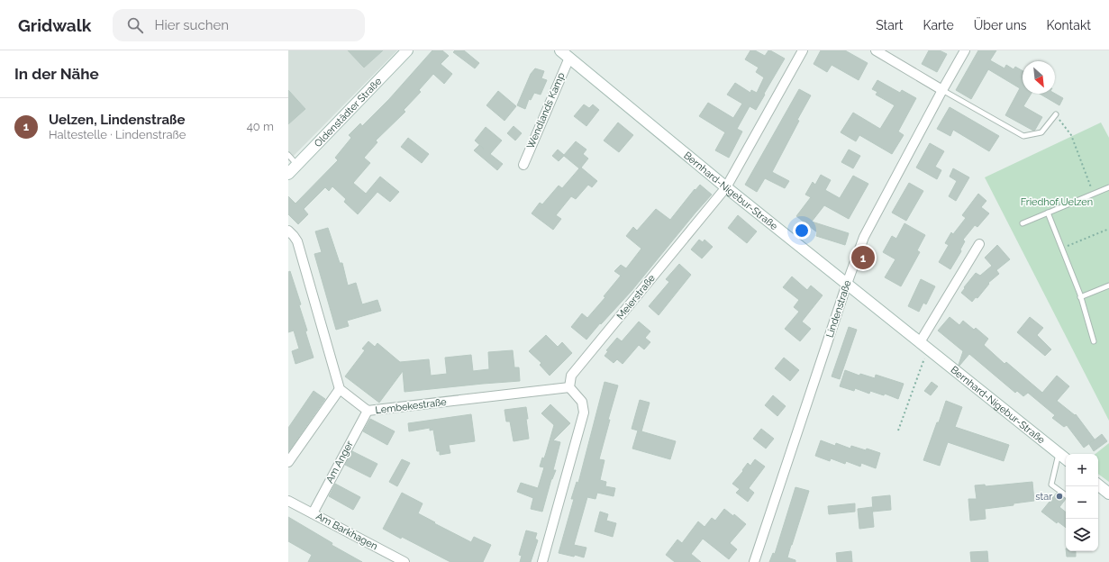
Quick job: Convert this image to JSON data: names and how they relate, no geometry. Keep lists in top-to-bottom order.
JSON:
{
  "streets": {
    "main road": ["Oldenstädter Straße", "Bernhard-Nigebur-Straße"],
    "street": [
      "Wendlands Kamp",
      "Meierstraße",
      "Lindenstraße",
      "Lembekestraße",
      "Am Anger",
      "Am Barkhagen"
    ]
  },
  "crossings": [
    ["Wendlands Kamp", "Bernhard-Nigebur-Straße"],
    ["Bernhard-Nigebur-Straße", "Meierstraße"],
    ["Bernhard-Nigebur-Straße", "Lindenstraße"],
    ["Meierstraße", "Lembekestraße"],
    ["Lembekestraße", "Am Anger"],
    ["Am Anger", "Am Barkhagen"]
  ],
  "parks": ["Friedhof Uelzen"],
  "places": ["star"],
  "north": "bottom right",
  "page": {
    "header": "Gridwalk",
    "search": "Hier suchen",
    "nav": [
      "Start",
      "Karte",
      "Über uns",
      "Kontakt"
    ],
    "heading": "In der Nähe",
    "list": [
      {
        "mark": "1",
        "name": "Uelzen, Lindenstraße",
        "note": "Haltestelle · Lindenstraße",
        "value": "40 m"
      }
    ],
    "pins": "1",
    "map_buttons": ["+", "−"]
  }
}
